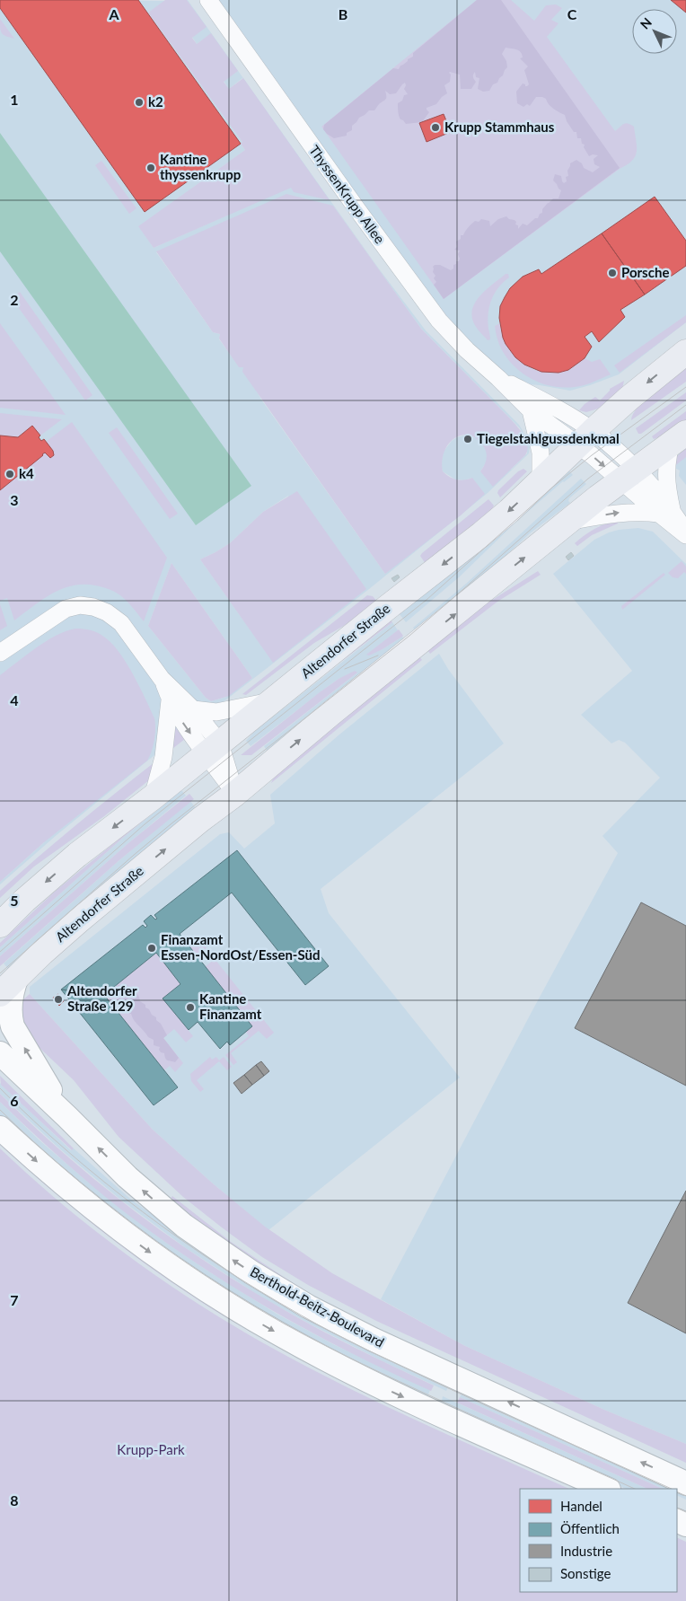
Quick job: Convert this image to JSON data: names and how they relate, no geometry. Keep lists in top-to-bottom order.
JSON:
{
  "streets": {
    "main road": ["Altendorfer Straße", "Berthold-Beitz-Boulevard"],
    "street": ["ThyssenKrupp Allee"]
  },
  "crossings": [
    ["ThyssenKrupp Allee", "Altendorfer Straße"]
  ],
  "parks": ["Krupp-Park"],
  "places": [
    "k2",
    "Krupp Stammhaus",
    "Kantine thyssenkrupp",
    "Porsche",
    "Tiegelstahlgussdenkmal",
    "k4",
    "Finanzamt Essen-NordOst/Essen-Süd",
    "Altendorfer Straße 129",
    "Kantine Finanzamt"
  ],
  "legend": [
    "Handel",
    "Öffentlich",
    "Industrie",
    "Sonstige"
  ],
  "north": "top left",
  "grid": {
    "columns": ["A", "B", "C"],
    "rows": [
      "1",
      "2",
      "3",
      "4",
      "5",
      "6",
      "7",
      "8"
    ]
  }
}
